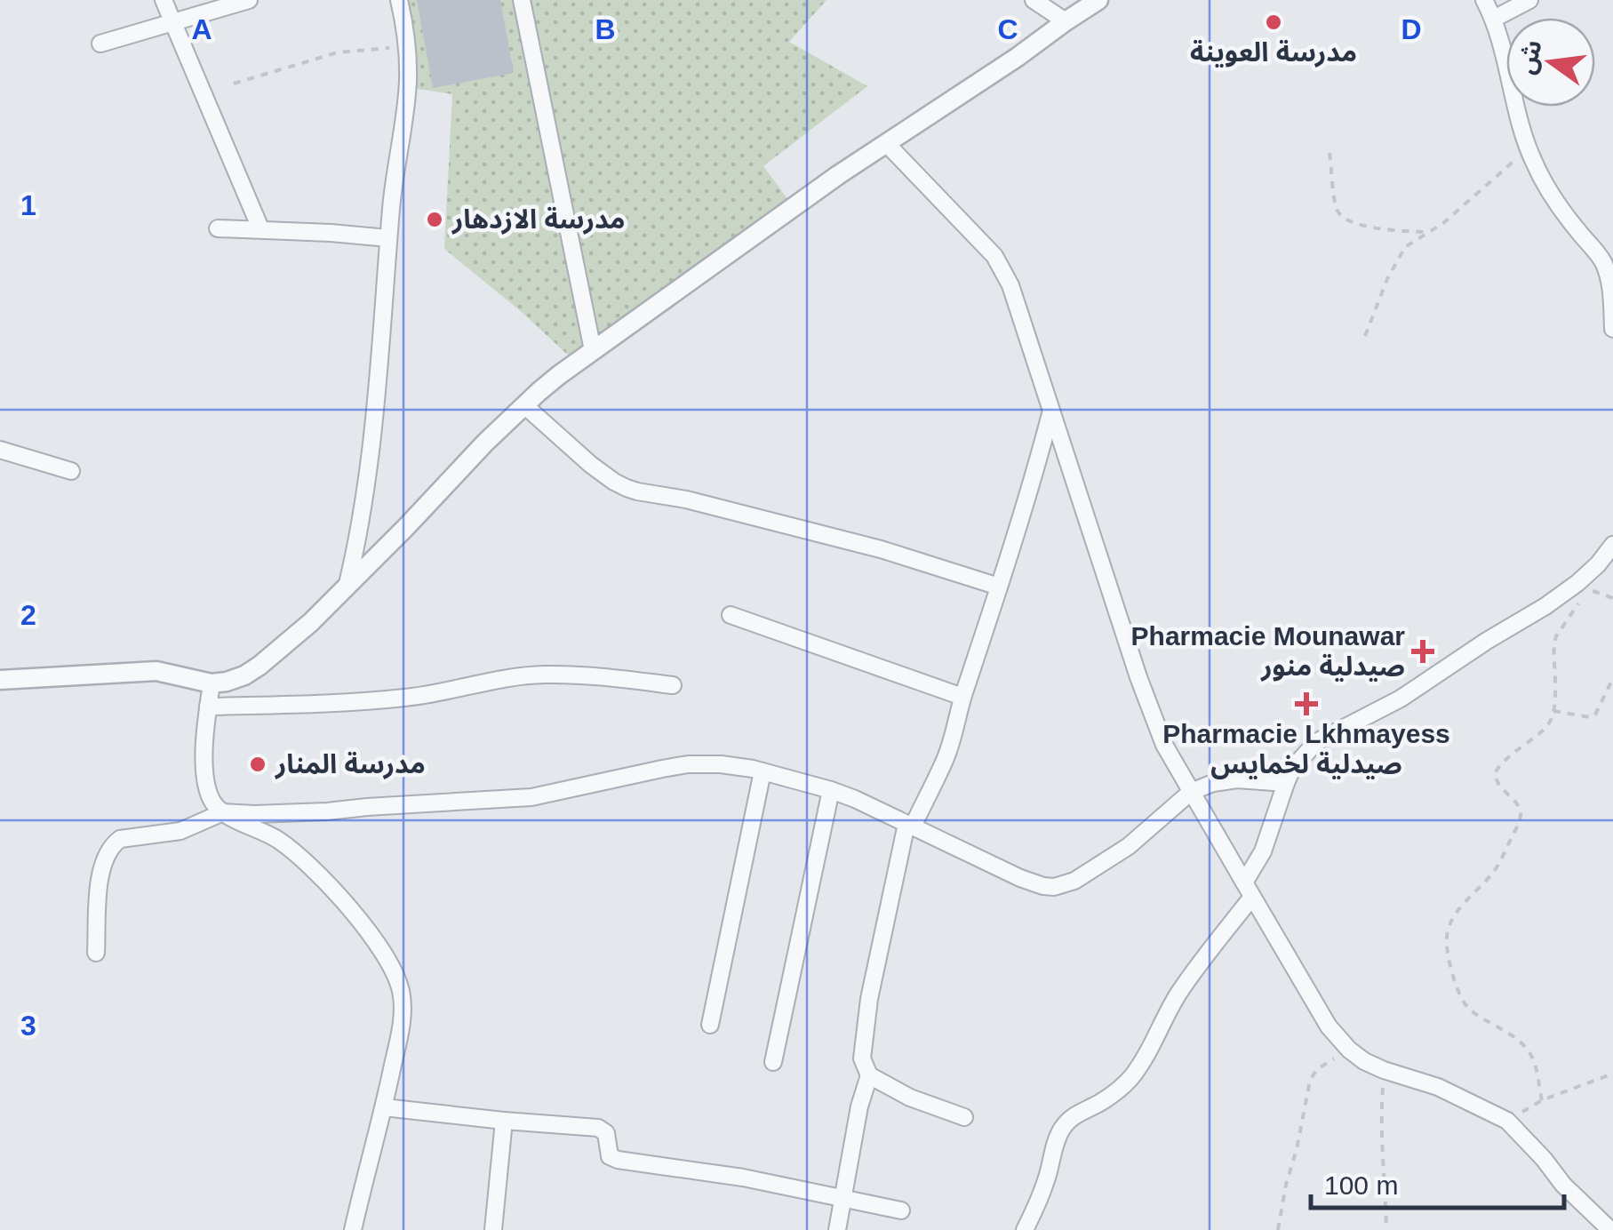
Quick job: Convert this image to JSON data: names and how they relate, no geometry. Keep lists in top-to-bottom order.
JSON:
{
  "places": {
    "other": ["مدرسة العوينة", "مدرسة الازدهار", "مدرسة المنار"],
    "health": ["Pharmacie Mounawar صيدلية منور", "Pharmacie Lkhmayess صيدلية لخمايس"]
  },
  "scale_bar": "100 m",
  "north": "left",
  "grid": {
    "columns": [
      "A",
      "B",
      "C",
      "D"
    ],
    "rows": ["1", "2", "3"]
  }
}
